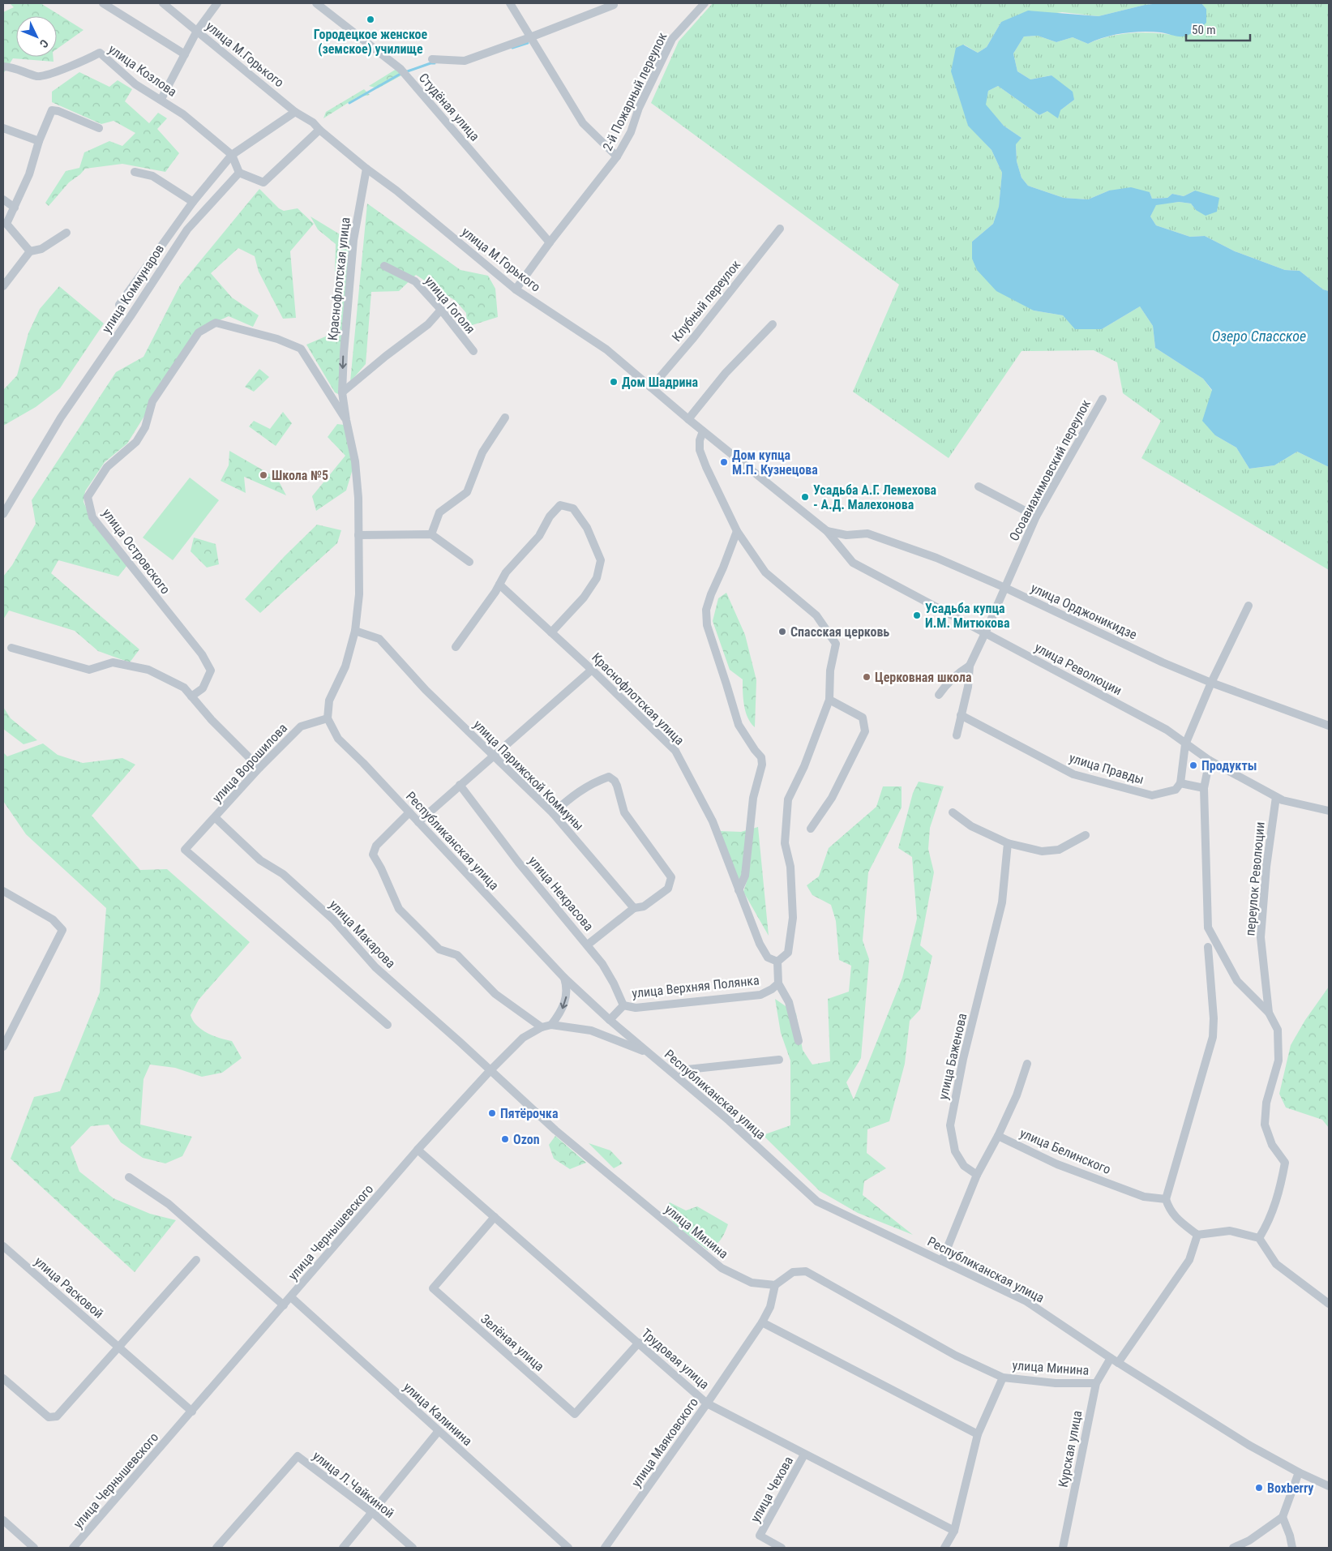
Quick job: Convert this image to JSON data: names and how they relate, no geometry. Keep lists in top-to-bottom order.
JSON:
{
  "streets": {
    "street": [
      "улица М.Горького",
      "улица Козлова",
      "2-й Пожарный переулок",
      "Студёная улица",
      "Краснофлотская улица",
      "улица Коммунаров",
      "Клубный переулок",
      "улица Гоголя",
      "Осоавиахимовский переулок",
      "улица Островского",
      "улица Орджоникидзе",
      "улица Революции",
      "улица Ворошилова",
      "улица Правды",
      "улица Парижской Коммуны",
      "Республиканская улица",
      "переулок Революции",
      "улица Некрасова",
      "улица Макарова",
      "улица Верхняя Полянка",
      "улица Баженова",
      "улица Белинского",
      "улица Минина",
      "улица Чернышевского",
      "улица Расковой",
      "Зелёная улица",
      "Трудовая улица",
      "улица Калинина",
      "улица Маяковского",
      "Курская улица",
      "улица Л.Чайкиной",
      "улица Чехова"
    ]
  },
  "crossings": [
    ["улица М.Горького", "2-й Пожарный переулок"],
    ["улица М.Горького", "Краснофлотская улица"],
    ["улица М.Горького", "улица Коммунаров"],
    ["улица М.Горького", "Клубный переулок"],
    ["улица М.Горького", "улица Орджоникидзе"],
    ["улица М.Горького", "улица Революции"],
    ["улица Козлова", "улица Коммунаров"],
    ["2-й Пожарный переулок", "Студёная улица"],
    ["Краснофлотская улица", "улица Островского"],
    ["Краснофлотская улица", "улица Верхняя Полянка"],
    ["Осоавиахимовский переулок", "улица Орджоникидзе"],
    ["Осоавиахимовский переулок", "улица Революции"],
    ["Осоавиахимовский переулок", "улица Правды"],
    ["улица Орджоникидзе", "улица Революции"],
    ["улица Революции", "переулок Революции"],
    ["улица Ворошилова", "Республиканская улица"],
    ["улица Ворошилова", "улица Макарова"],
    ["Республиканская улица", "улица Чернышевского"],
    ["Республиканская улица", "Курская улица"],
    ["улица Некрасова", "улица Верхняя Полянка"],
    ["улица Макарова", "улица Минина"],
    ["улица Макарова", "улица Чернышевского"],
    ["улица Минина", "улица Чернышевского"],
    ["улица Минина", "Трудовая улица"],
    ["улица Минина", "улица Маяковского"],
    ["улица Минина", "Курская улица"],
    ["улица Чернышевского", "улица Расковой"],
    ["улица Чернышевского", "Трудовая улица"],
    ["улица Чернышевского", "улица Калинина"],
    ["Зелёная улица", "Трудовая улица"],
    ["Трудовая улица", "улица Маяковского"],
    ["Трудовая улица", "улица Чехова"]
  ],
  "water": ["Озеро Спасское"],
  "places": [
    "Городецкое женское (земское) училище",
    "Дом Шадрина",
    "Дом купца М.П. Кузнецова",
    "Школа №5",
    "Усадьба А.Г. Лемехова - А.Д. Малехонова",
    "Усадьба купца И.М. Митюкова",
    "Спасская церковь",
    "Церковная школа",
    "Продукты",
    "Пятёрочка",
    "Ozon",
    "Boxberry"
  ],
  "scale_bar": "50 m",
  "north": "bottom right"
}
